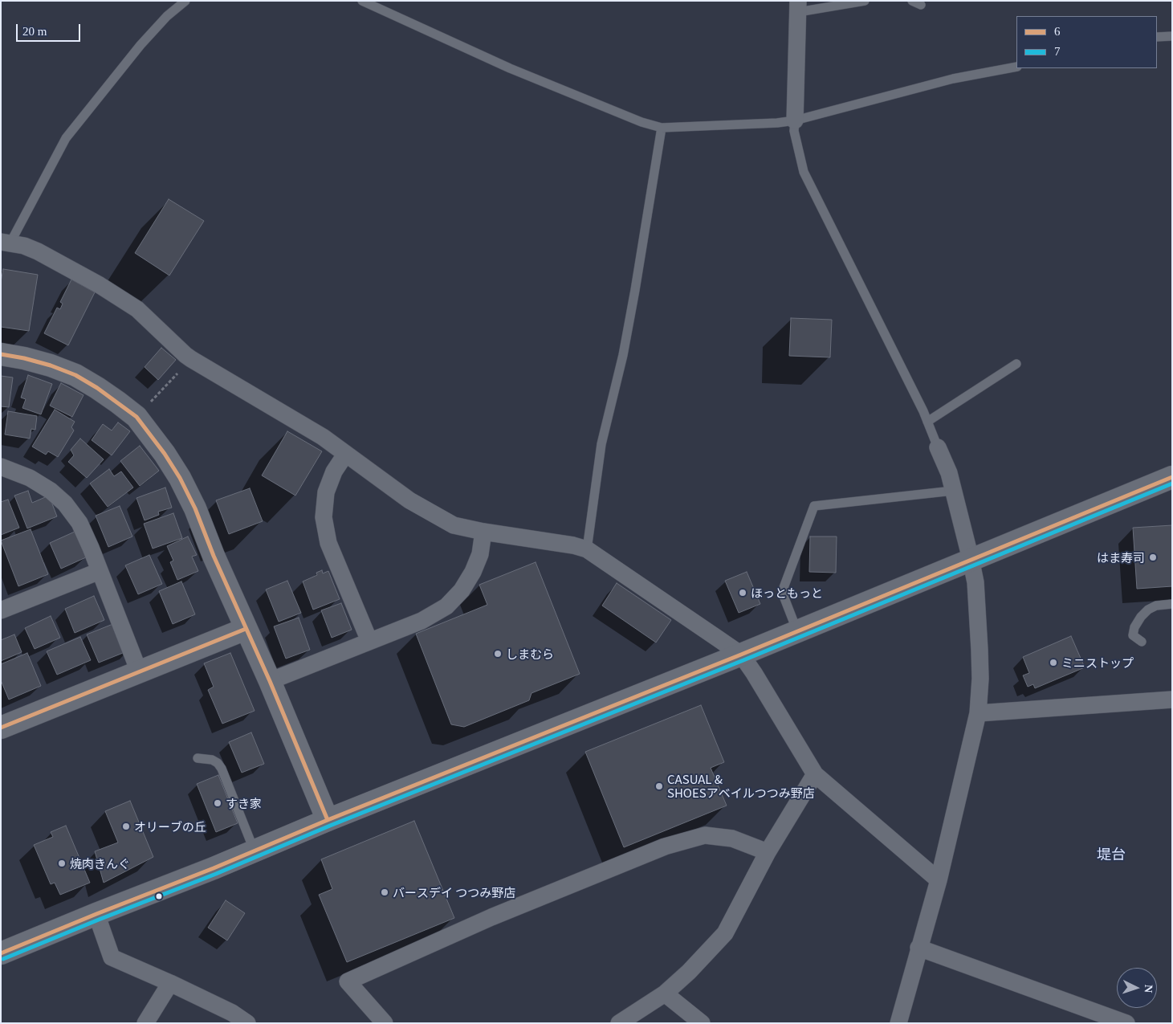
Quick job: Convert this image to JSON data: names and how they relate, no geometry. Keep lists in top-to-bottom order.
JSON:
{
  "districts": ["堤台"],
  "places": [
    "はま寿司",
    "ほっともっと",
    "しまむら",
    "ミニストップ",
    "CASUAL & SHOESアベイルつつみ野店",
    "すき家",
    "オリーブの丘",
    "焼肉きんぐ",
    "バースデイ つつみ野店"
  ],
  "lines": ["transit line 6", "transit line 7"],
  "legend": ["6", "7"],
  "scale_bar": "20 m",
  "north": "right"
}
